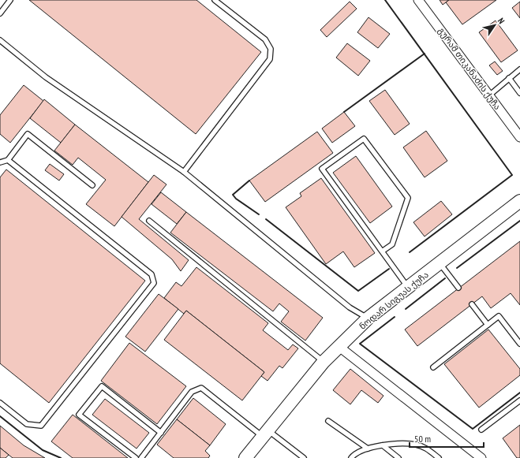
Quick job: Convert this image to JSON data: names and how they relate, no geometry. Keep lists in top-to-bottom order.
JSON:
{
  "streets": {
    "street": ["გურამ თიკანაძის ქუჩა", "ნოდარ სიგუას ქუჩა"]
  },
  "scale_bar": "50 m",
  "north": "top right"
}
